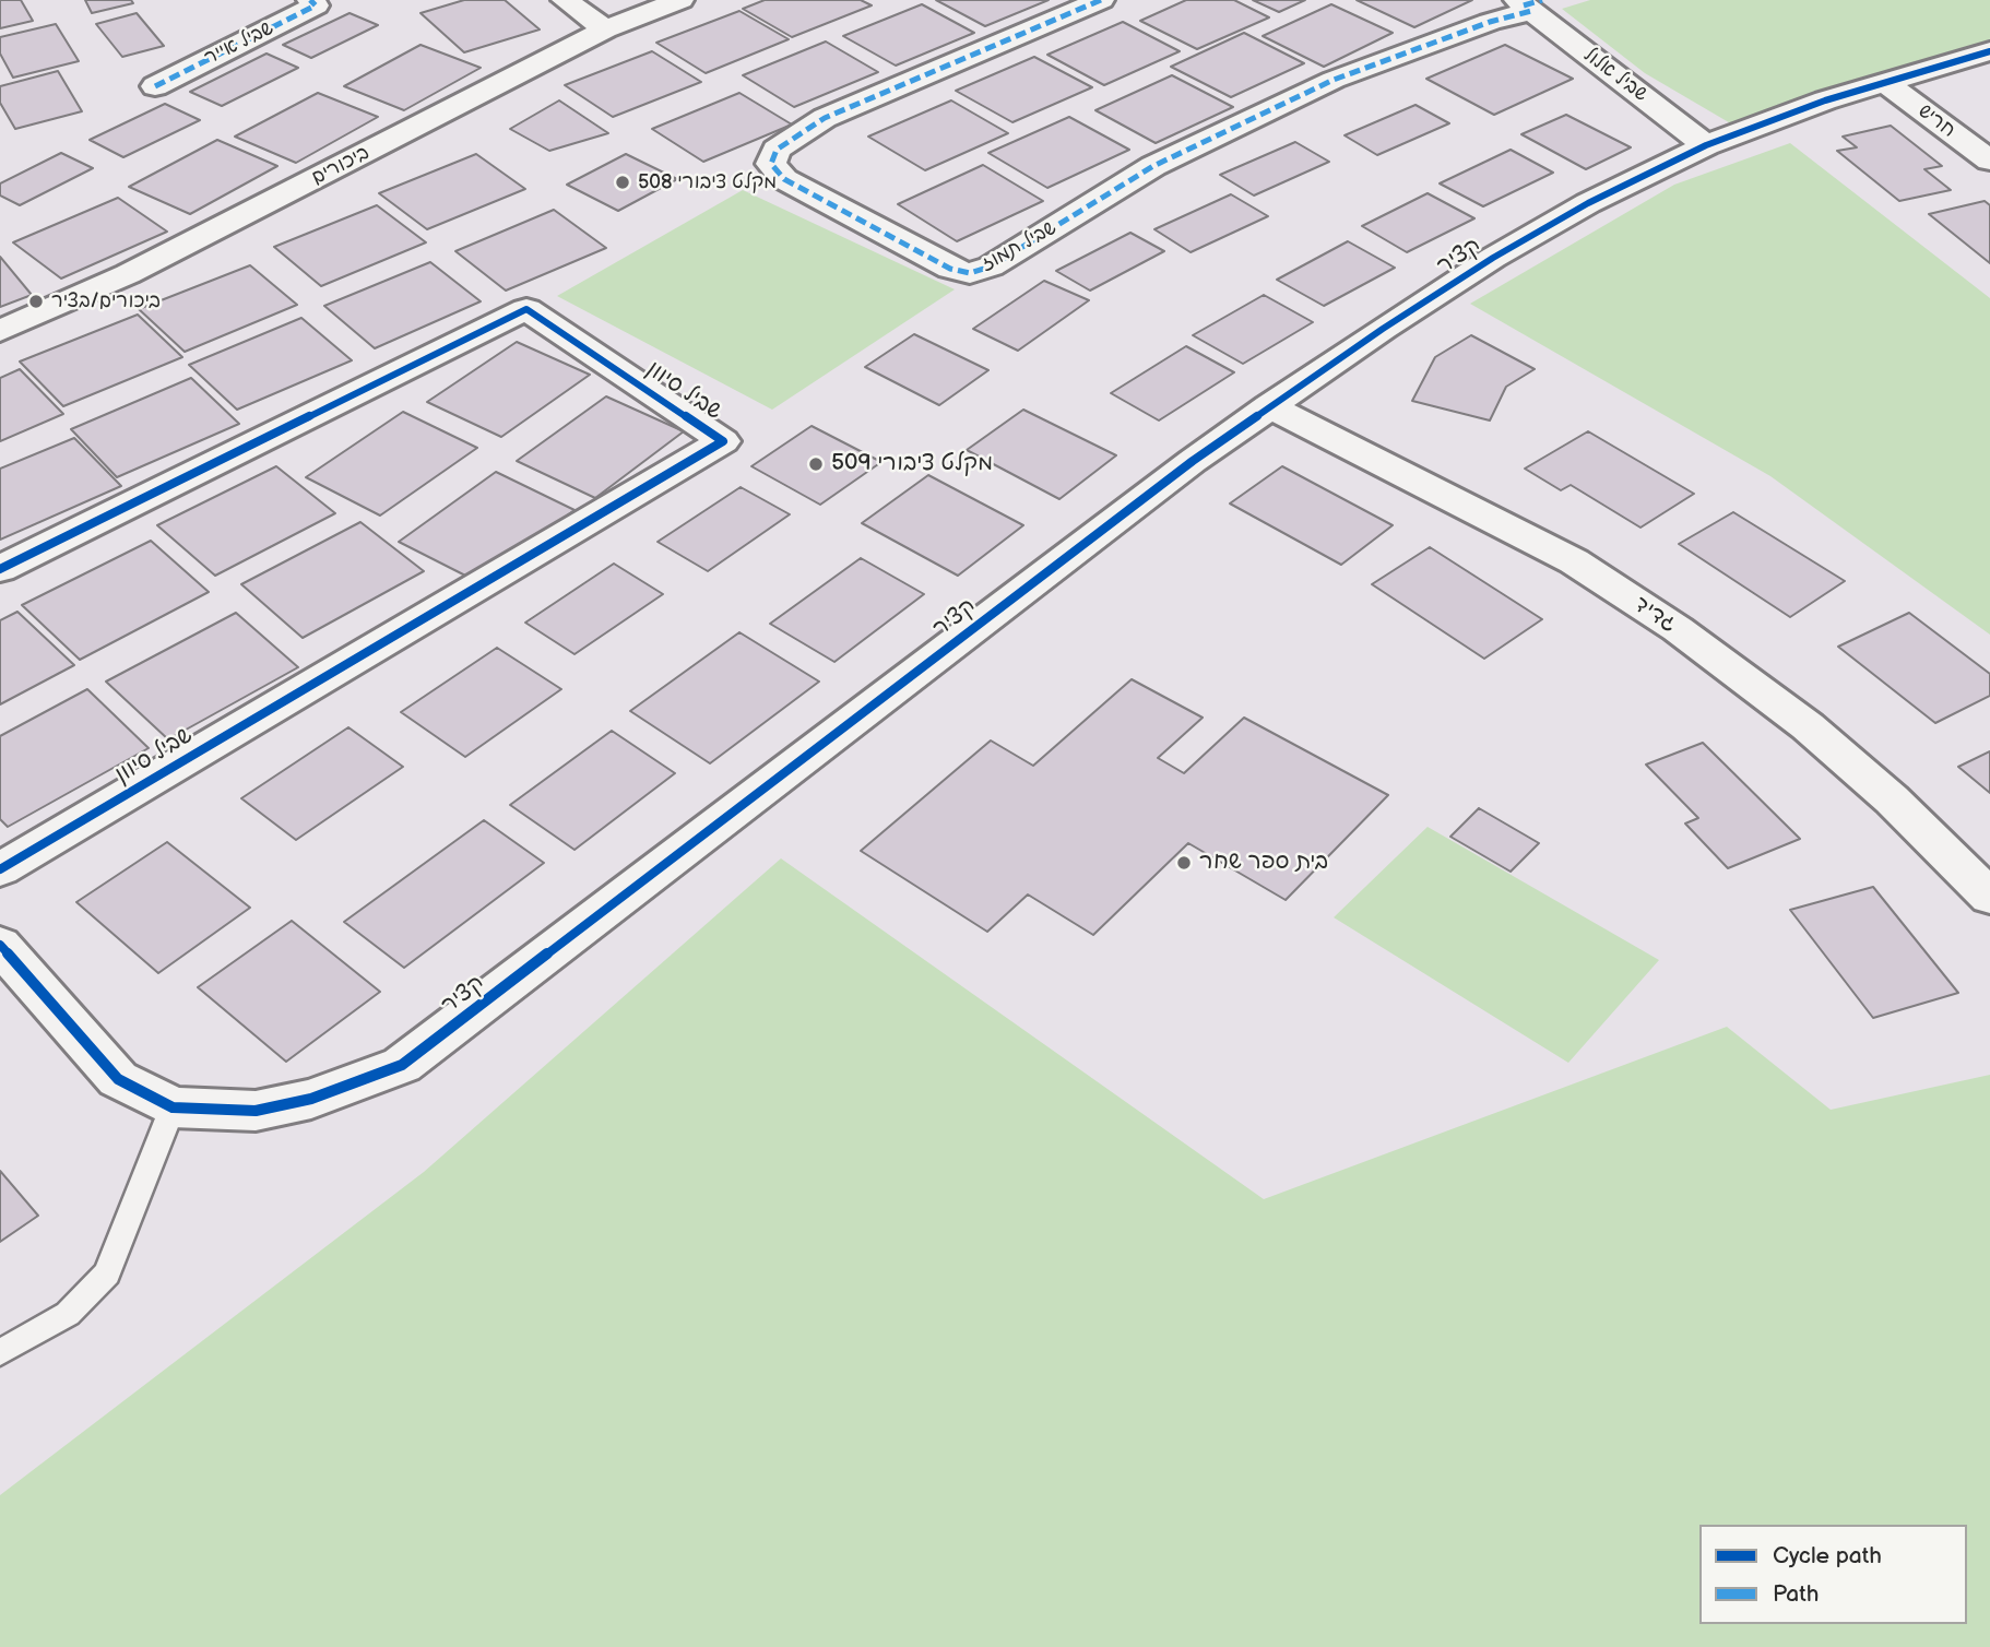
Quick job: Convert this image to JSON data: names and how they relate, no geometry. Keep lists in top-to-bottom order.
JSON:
{
  "streets": {
    "street": [
      "שביל אייר",
      "שביל אלול",
      "חריש",
      "ביכורים",
      "שביל תמוז",
      "קציר",
      "שביל סיוון",
      "גדיד"
    ]
  },
  "crossings": [
    ["שביל אלול", "שביל תמוז"],
    ["שביל אלול", "קציר"],
    ["חריש", "קציר"],
    ["קציר", "גדיד"]
  ],
  "places": [
    "מקלט ציבורי 508",
    "ביכורים/בציר",
    "מקלט ציבורי 509",
    "בית ספר שחר"
  ],
  "legend": ["Cycle path", "Path"]
}
